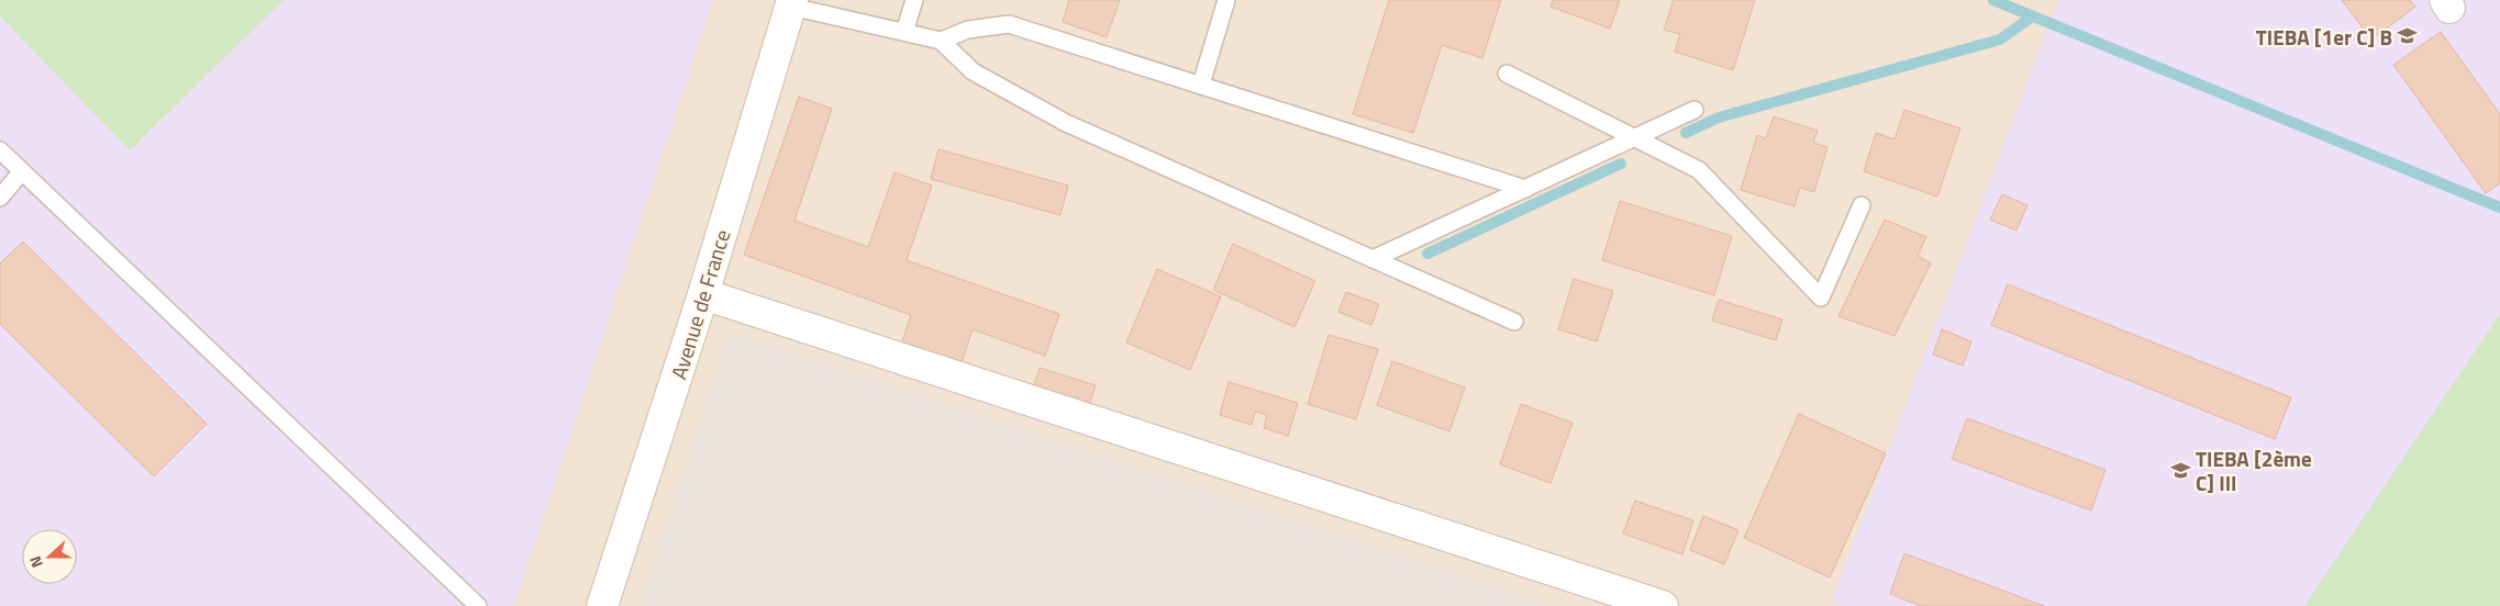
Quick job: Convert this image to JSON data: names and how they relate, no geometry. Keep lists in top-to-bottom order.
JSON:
{
  "streets": {
    "street": ["Avenue de France"]
  },
  "places": {
    "school or university": ["TIEBA [1er C] B", "TIEBA [2ème C] III"]
  },
  "north": "left"
}
